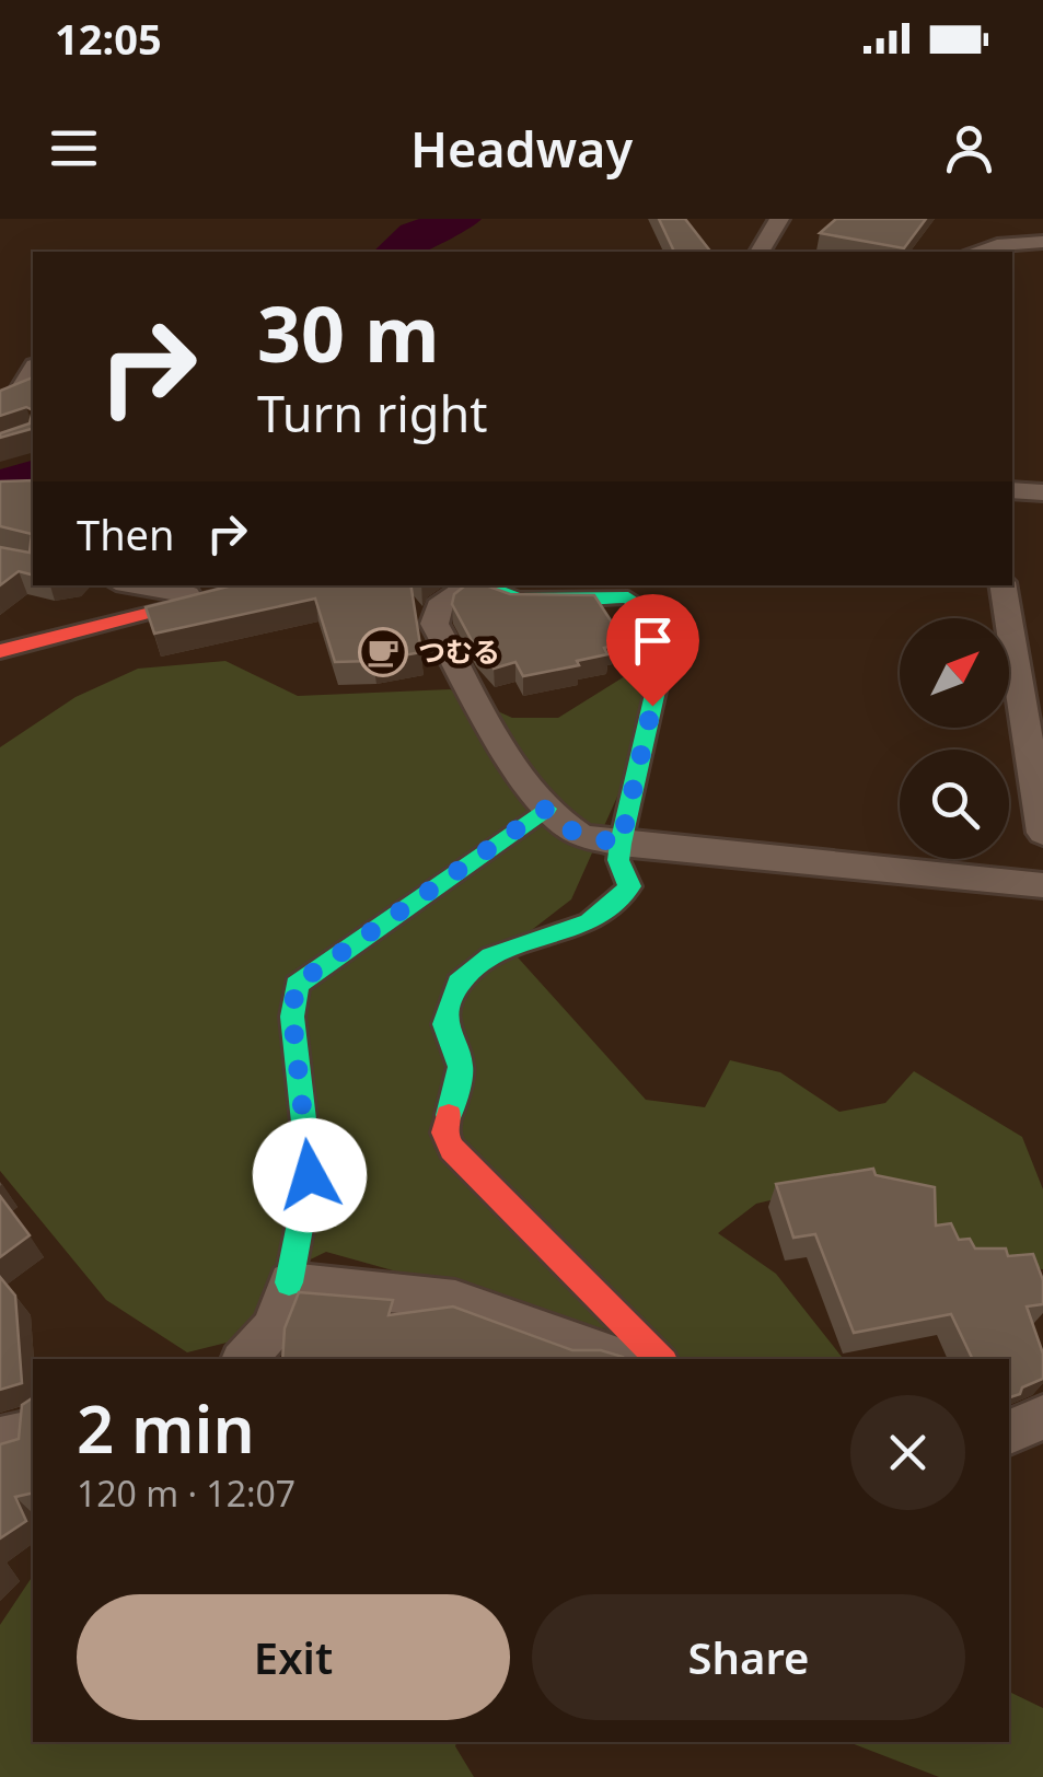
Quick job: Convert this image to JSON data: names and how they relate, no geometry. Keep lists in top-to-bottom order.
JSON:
{
  "places": {
    "cafe": ["つむる"]
  },
  "north": "top right",
  "page": {
    "status": "12:05",
    "header": "Headway",
    "turn": ["30 m", "Turn right"],
    "then": "Then",
    "heading": ["2 min", "120 m · 12:07"],
    "buttons": ["Exit", "Share"]
  }
}
